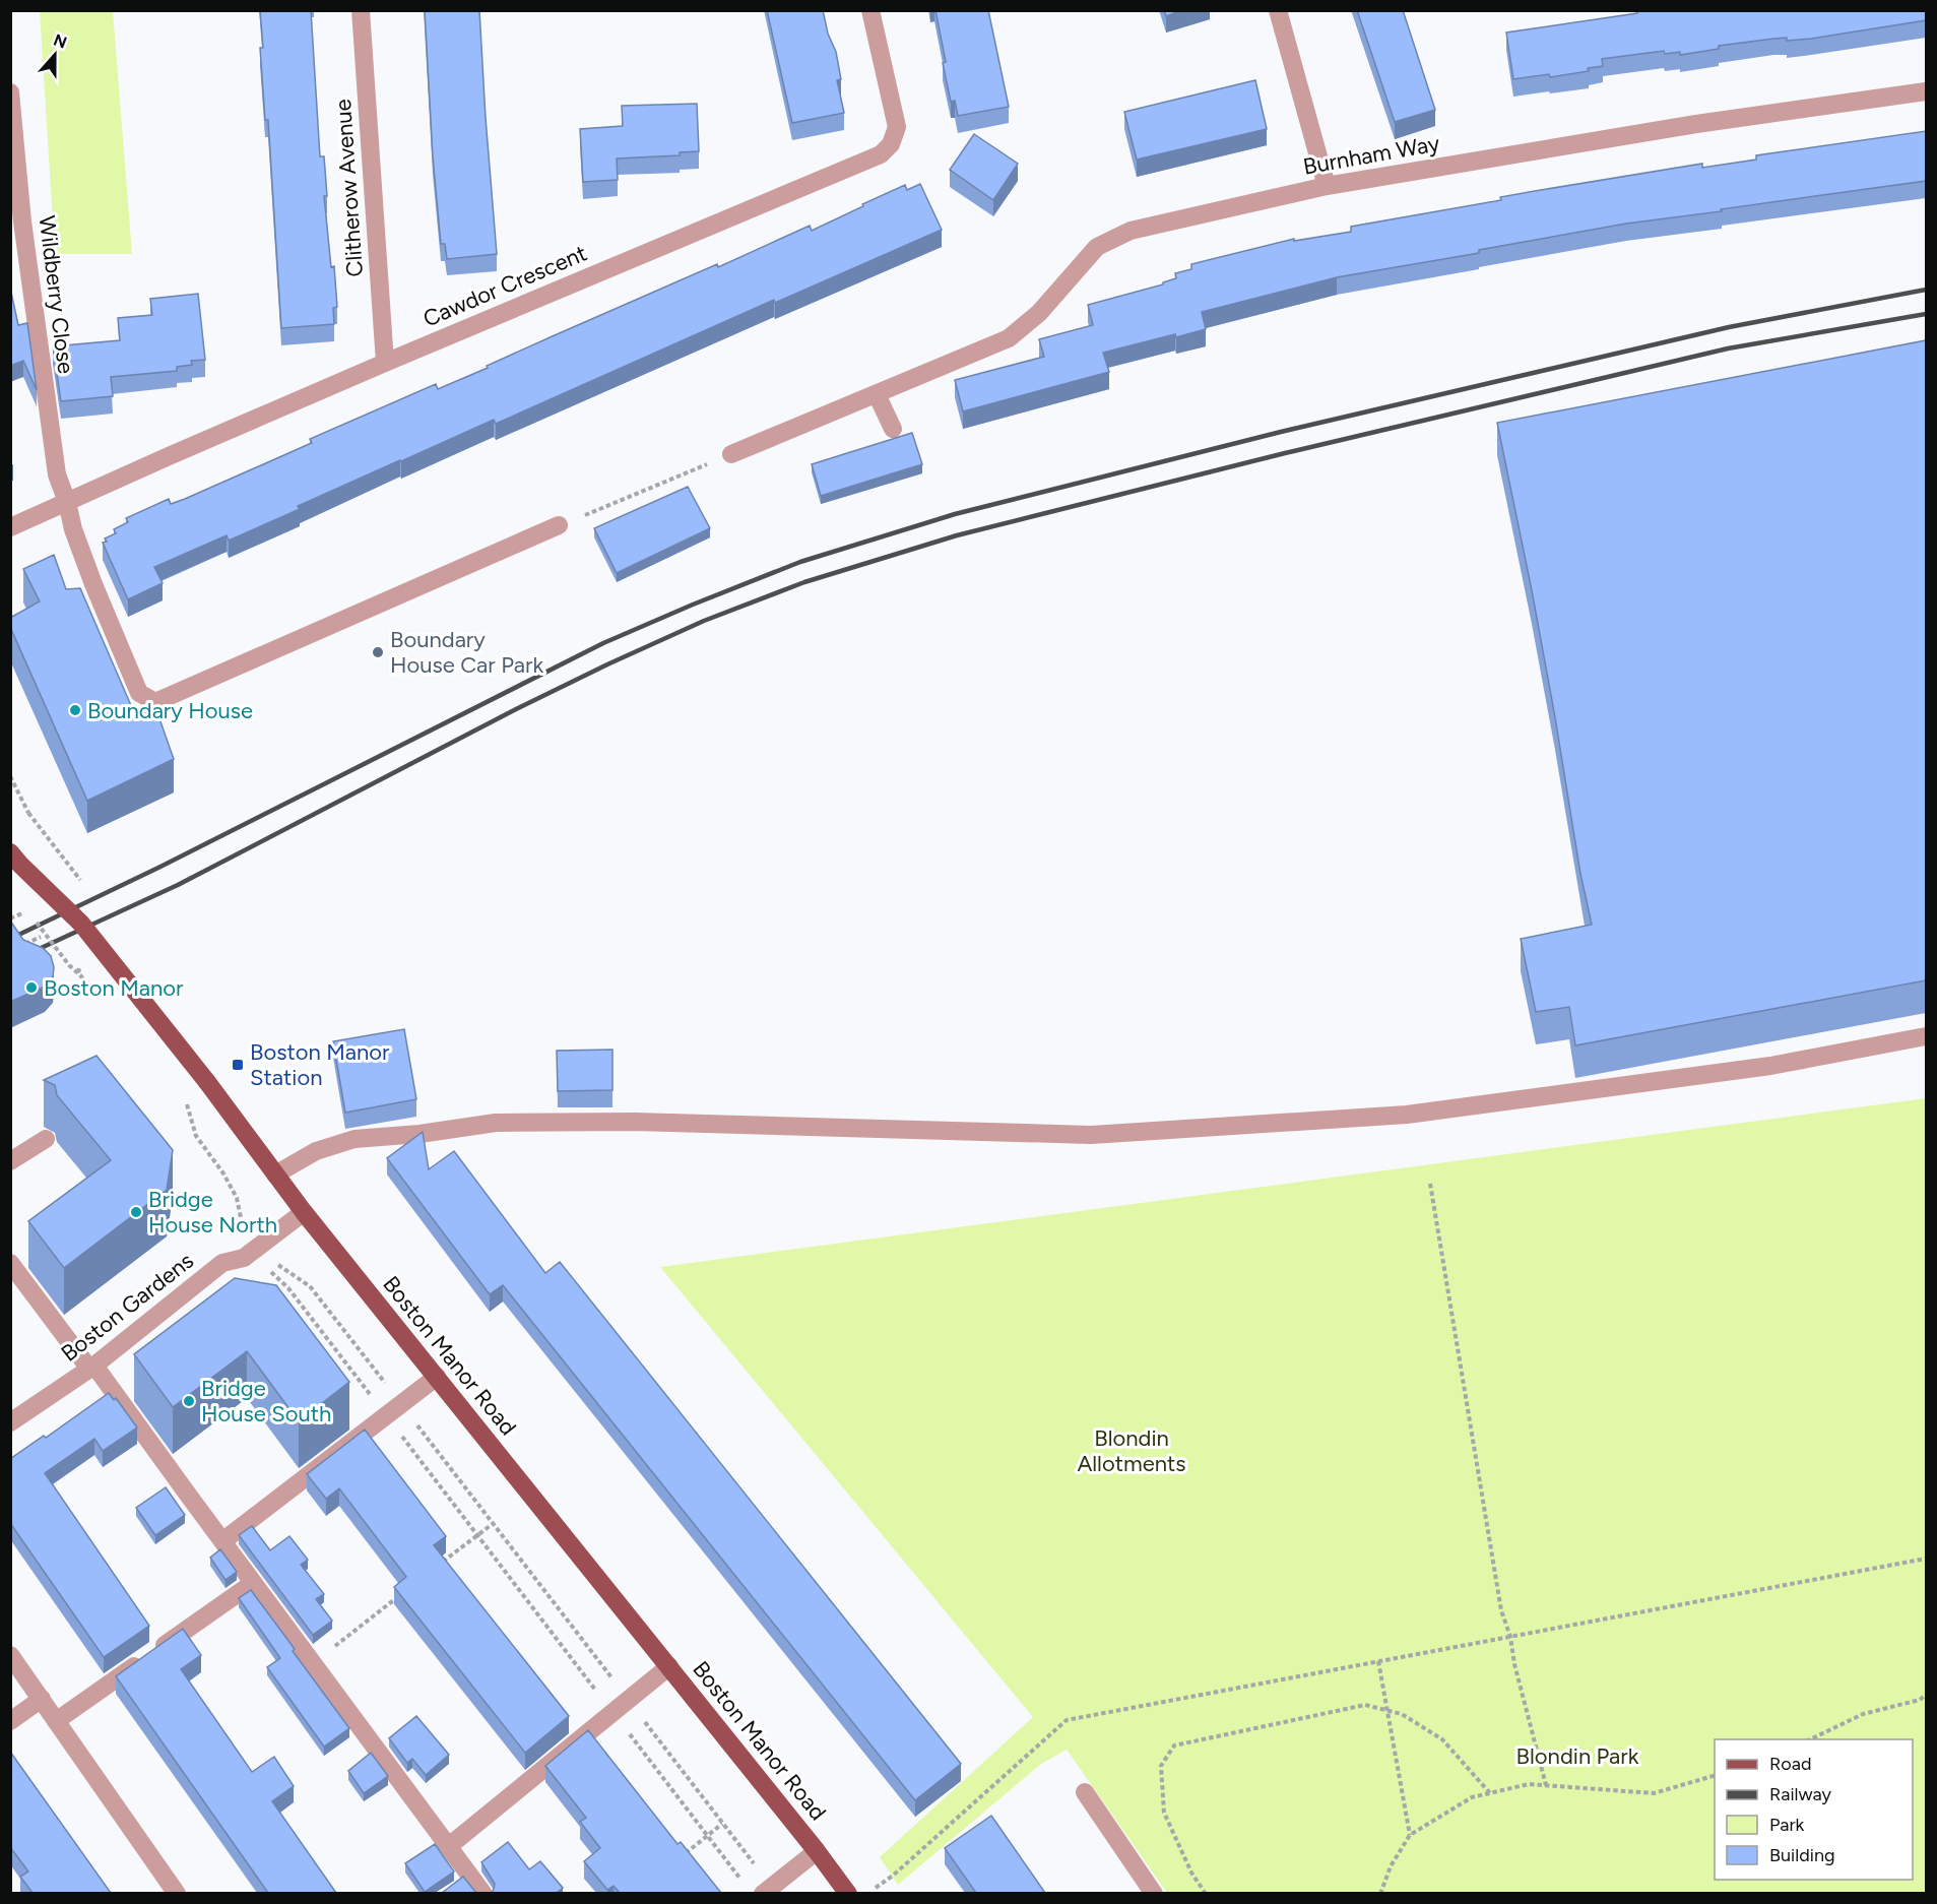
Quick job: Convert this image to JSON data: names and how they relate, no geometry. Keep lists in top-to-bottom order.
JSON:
{
  "streets": {
    "main road": ["Boston Manor Road"],
    "street": [
      "Burnham Way",
      "Clitherow Avenue",
      "Cawdor Crescent",
      "Wildberry Close",
      "Boston Gardens"
    ]
  },
  "crossings": [
    ["Clitherow Avenue", "Cawdor Crescent"],
    ["Cawdor Crescent", "Wildberry Close"],
    ["Boston Gardens", "Boston Manor Road"]
  ],
  "parks": ["Blondin Allotments", "Blondin Park"],
  "places": {
    "other": [
      "Boundary House Car Park",
      "Boundary House",
      "Boston Manor",
      "Bridge House North",
      "Bridge House South"
    ],
    "transit": ["Boston Manor Station"]
  },
  "legend": [
    "Road",
    "Railway",
    "Park",
    "Building"
  ],
  "north": "top"
}
